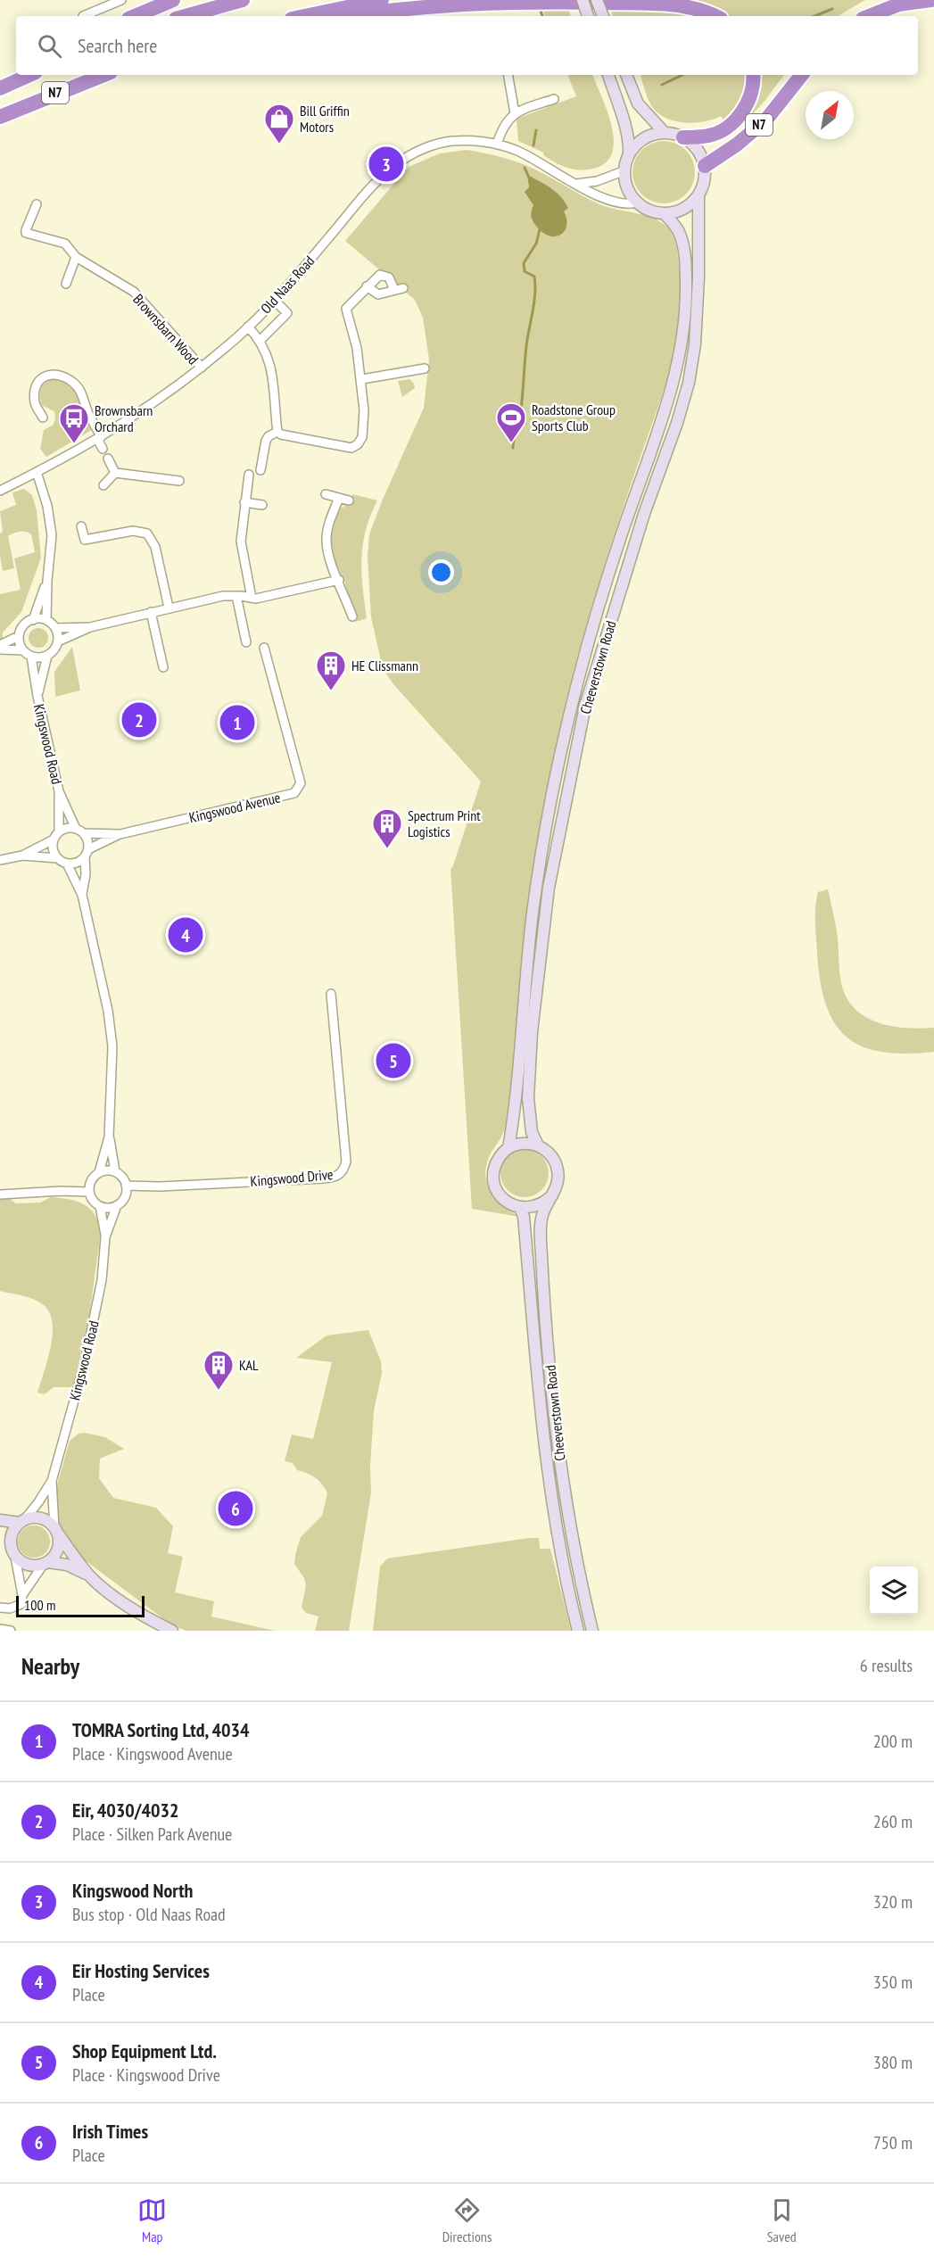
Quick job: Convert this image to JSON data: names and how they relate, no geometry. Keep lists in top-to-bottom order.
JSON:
{
  "streets": {
    "highway": ["N7"],
    "main road": ["Cheeverstown Road"],
    "street": [
      "Old Naas Road",
      "Brownsbarn Wood",
      "Kingswood Road",
      "Kingswood Avenue",
      "Kingswood Drive"
    ]
  },
  "crossings": [
    ["N7", "Old Naas Road"],
    ["N7", "Cheeverstown Road"],
    ["Old Naas Road", "Brownsbarn Wood"],
    ["Old Naas Road", "Cheeverstown Road"],
    ["Kingswood Road", "Kingswood Avenue"],
    ["Kingswood Road", "Kingswood Drive"]
  ],
  "places": {
    "shop": ["Bill Griffin Motors"],
    "sports": ["Roadstone Group Sports Club"],
    "bus stop": ["Brownsbarn Orchard"],
    "building": ["HE Clissmann", "Spectrum Print Logistics", "KAL"]
  },
  "scale_bar": "100 m",
  "north": "top right",
  "page": {
    "search": "Search here",
    "pins": [
      "3",
      "2",
      "1",
      "4",
      "5",
      "6"
    ],
    "scale": "100 m",
    "heading": ["Nearby", "6 results"],
    "list": [
      {
        "mark": "1",
        "name": "TOMRA Sorting Ltd, 4034",
        "note": "Place · Kingswood Avenue",
        "value": "200 m"
      },
      {
        "mark": "2",
        "name": "Eir, 4030/4032",
        "note": "Place · Silken Park Avenue",
        "value": "260 m"
      },
      {
        "mark": "3",
        "name": "Kingswood North",
        "note": "Bus stop · Old Naas Road",
        "value": "320 m"
      },
      {
        "mark": "4",
        "name": "Eir Hosting Services",
        "note": "Place",
        "value": "350 m"
      },
      {
        "mark": "5",
        "name": "Shop Equipment Ltd.",
        "note": "Place · Kingswood Drive",
        "value": "380 m"
      },
      {
        "mark": "6",
        "name": "Irish Times",
        "note": "Place",
        "value": "750 m"
      }
    ],
    "nav": ["Map", "Directions", "Saved"]
  }
}
